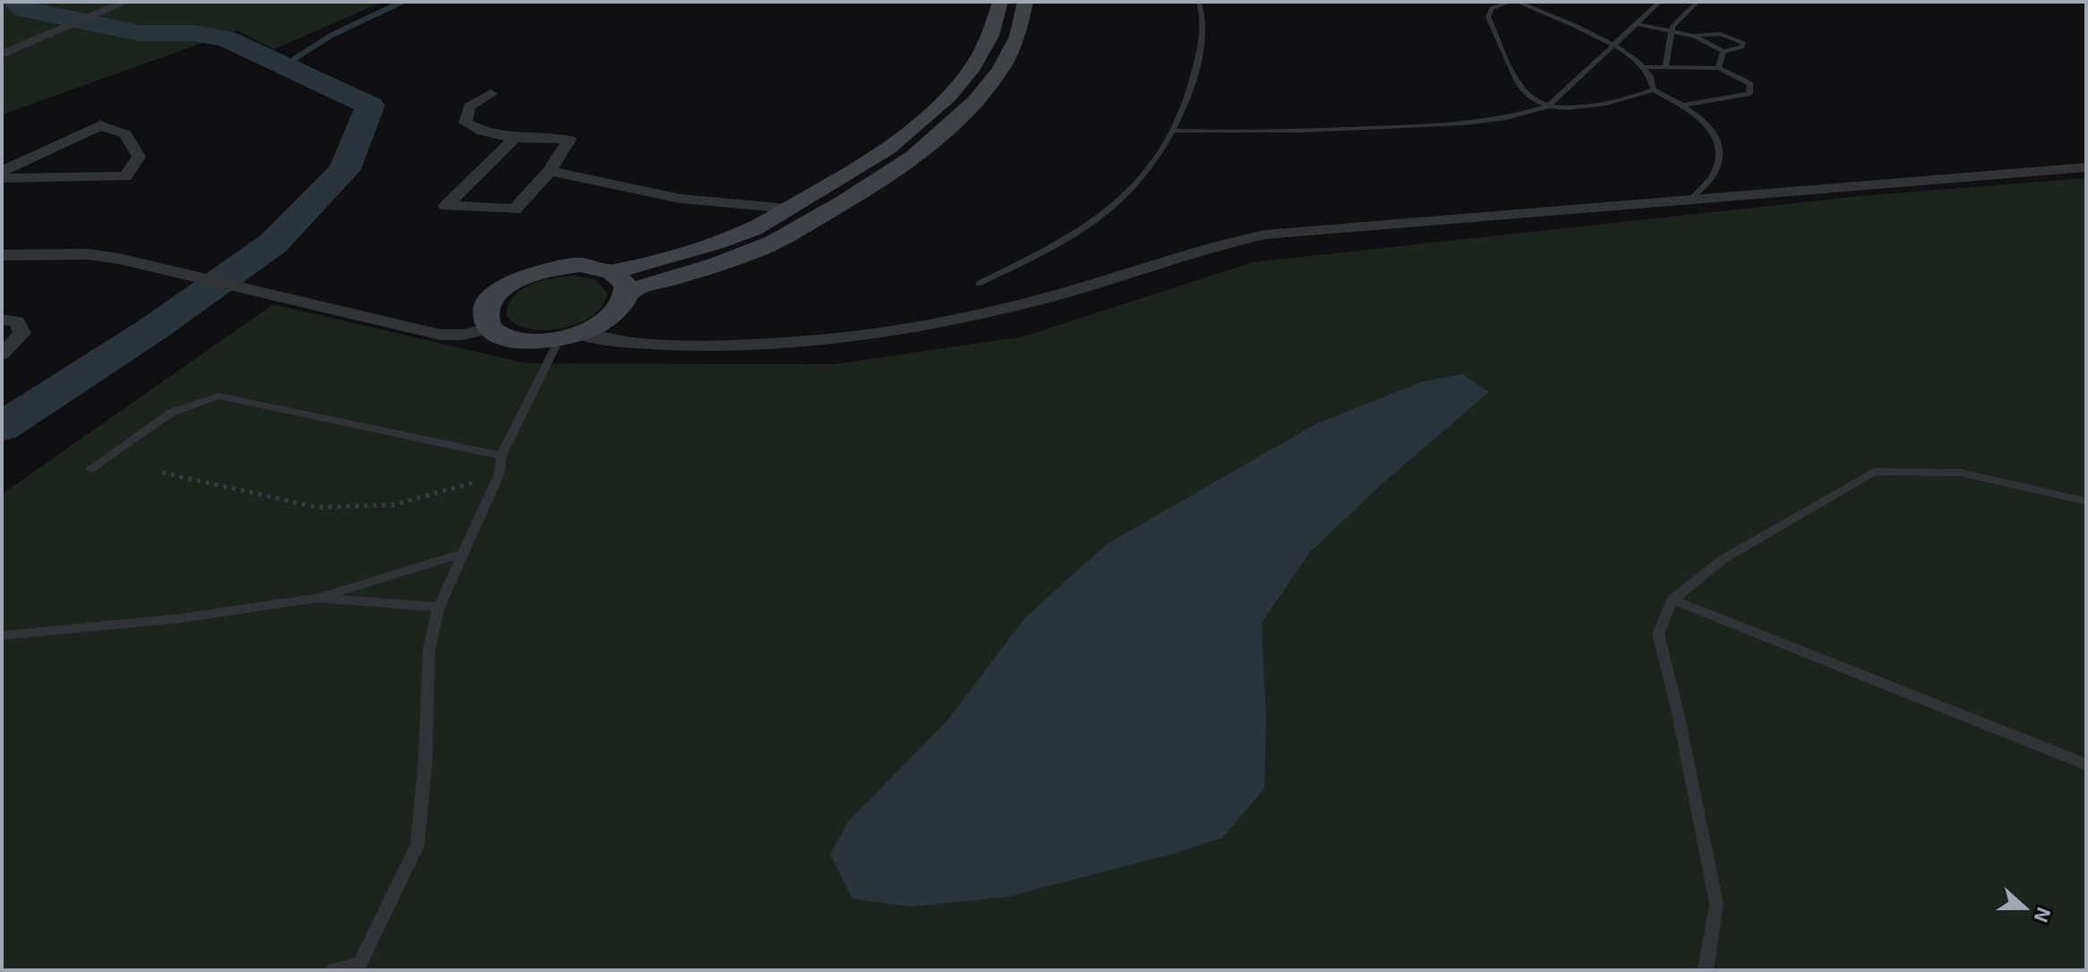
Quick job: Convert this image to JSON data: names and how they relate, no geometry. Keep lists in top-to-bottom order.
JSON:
{
  "north": "right"
}
